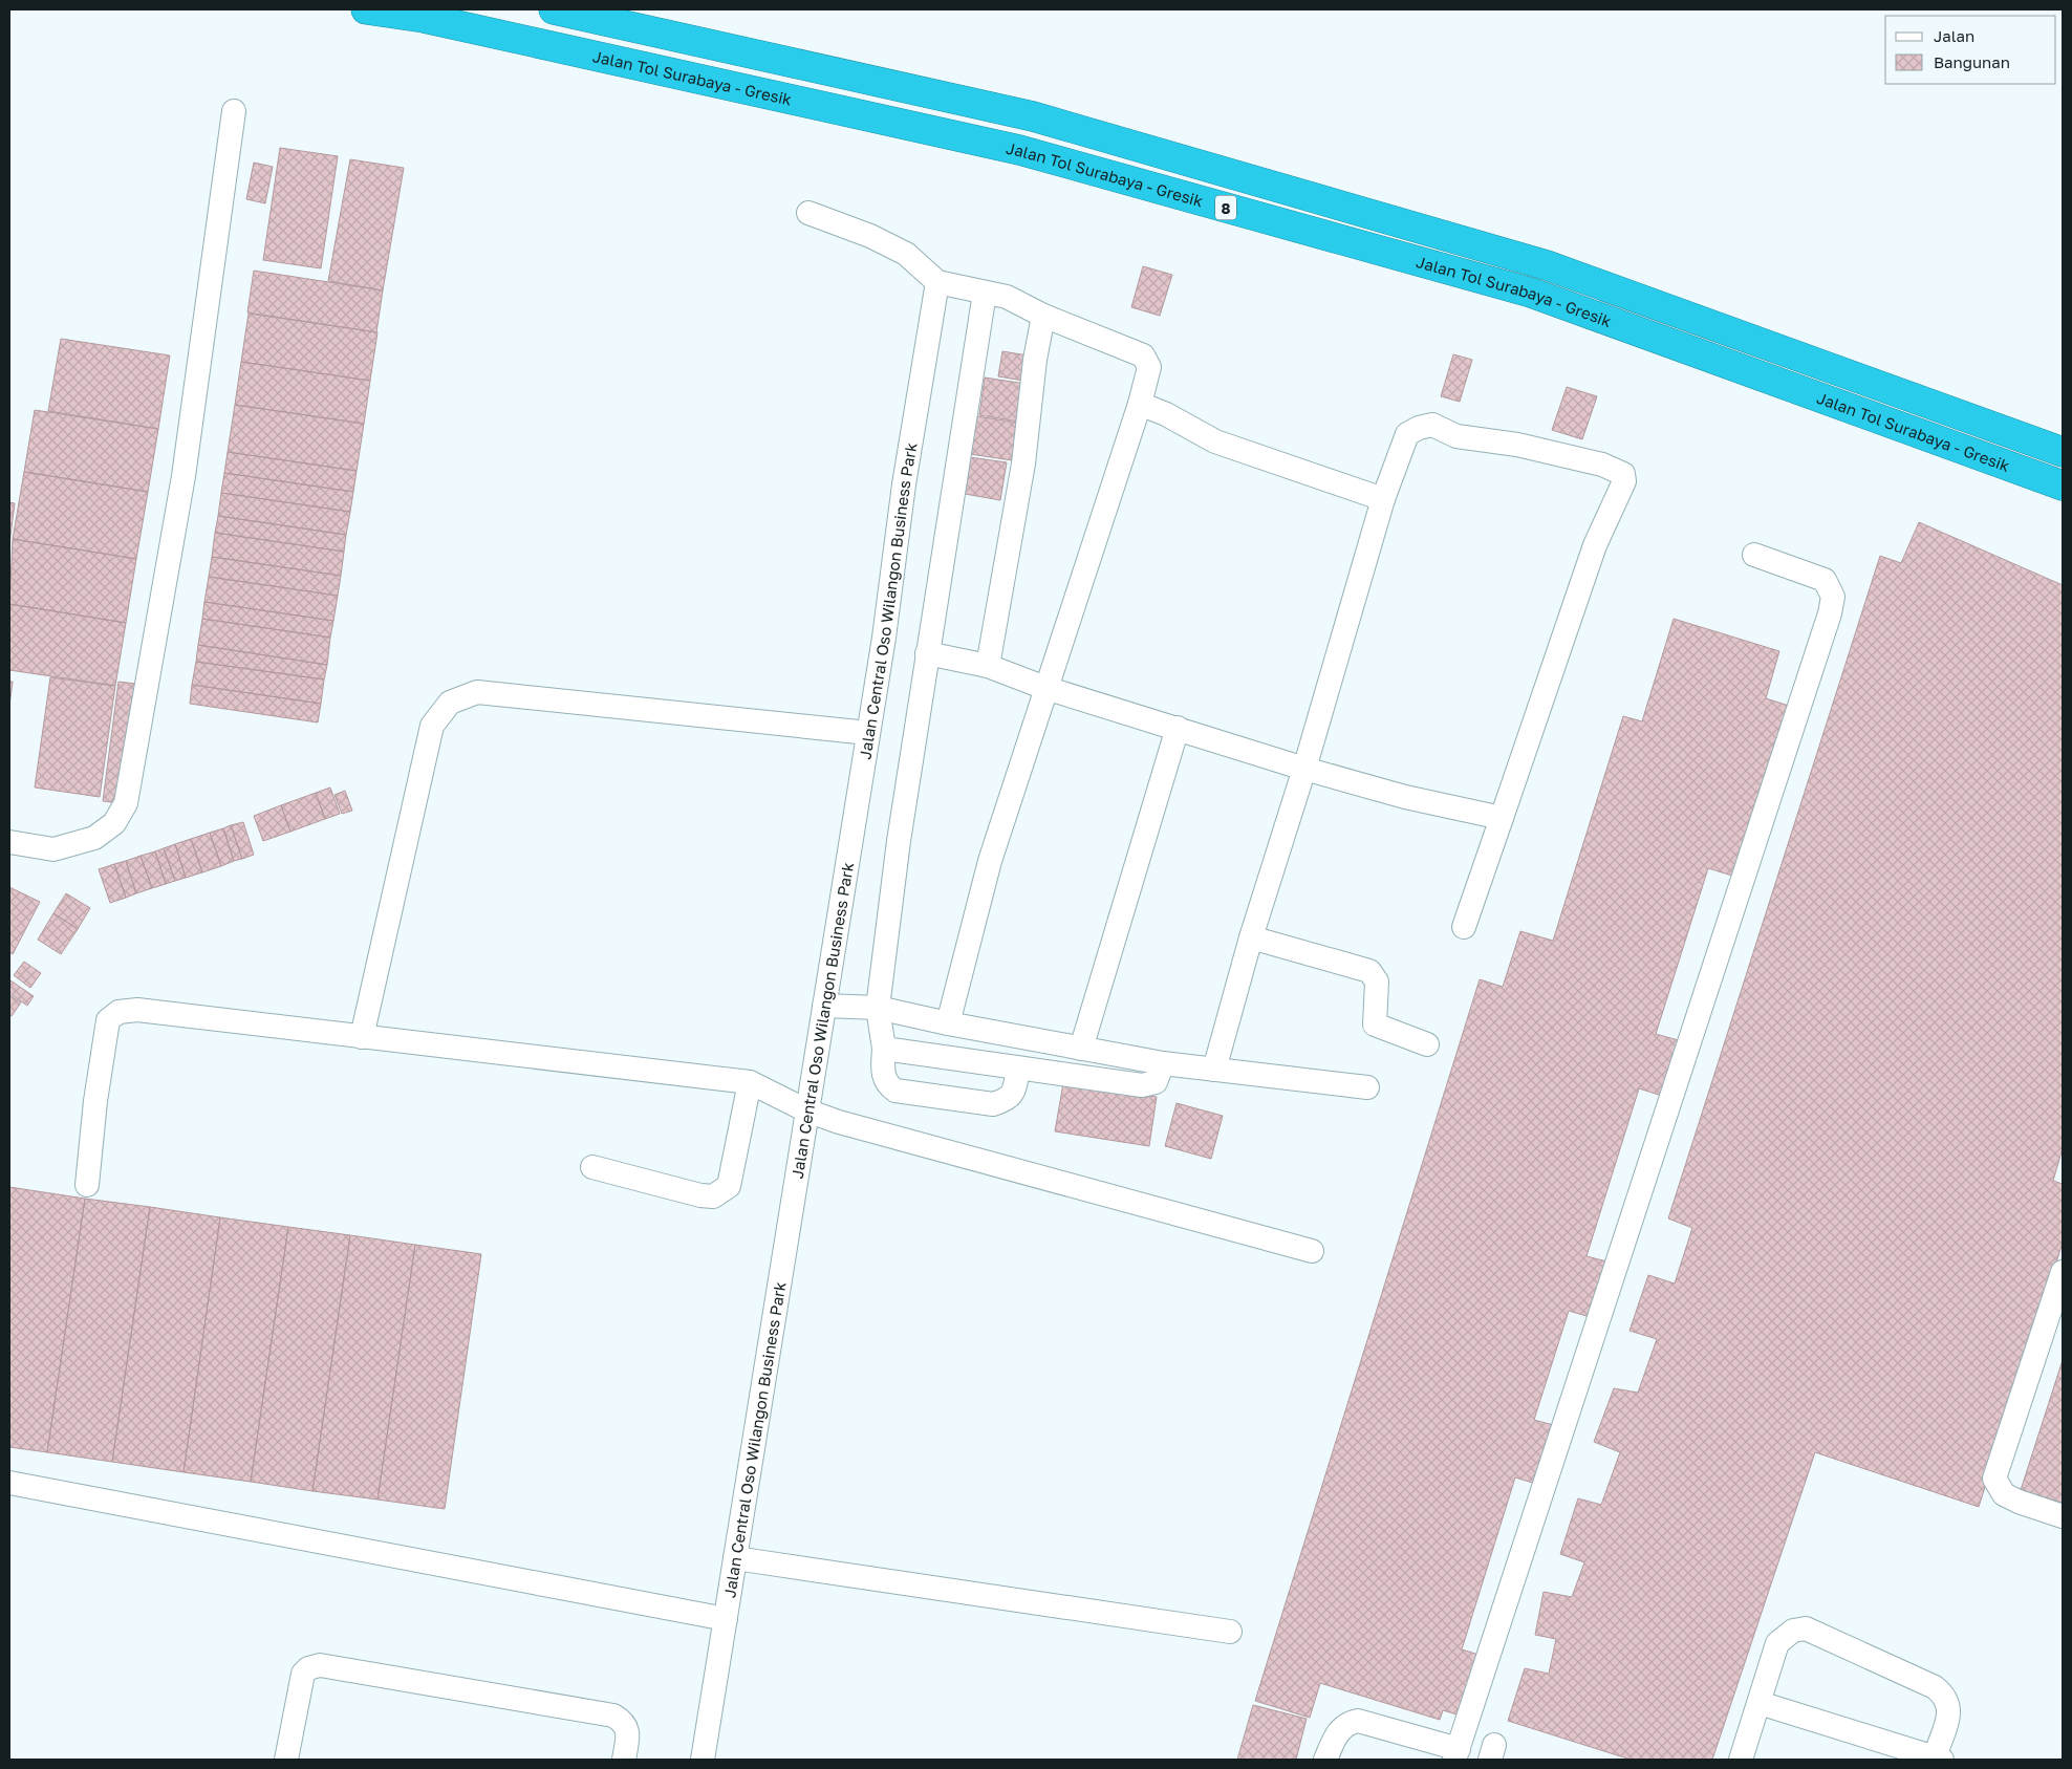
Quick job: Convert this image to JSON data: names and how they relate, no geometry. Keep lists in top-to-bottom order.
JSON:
{
  "streets": {
    "highway": ["Jalan Tol Surabaya - Gresik", "8"],
    "lane": ["Jalan Central Oso Wilangon Business Park"]
  },
  "legend": ["Jalan", "Bangunan"]
}
